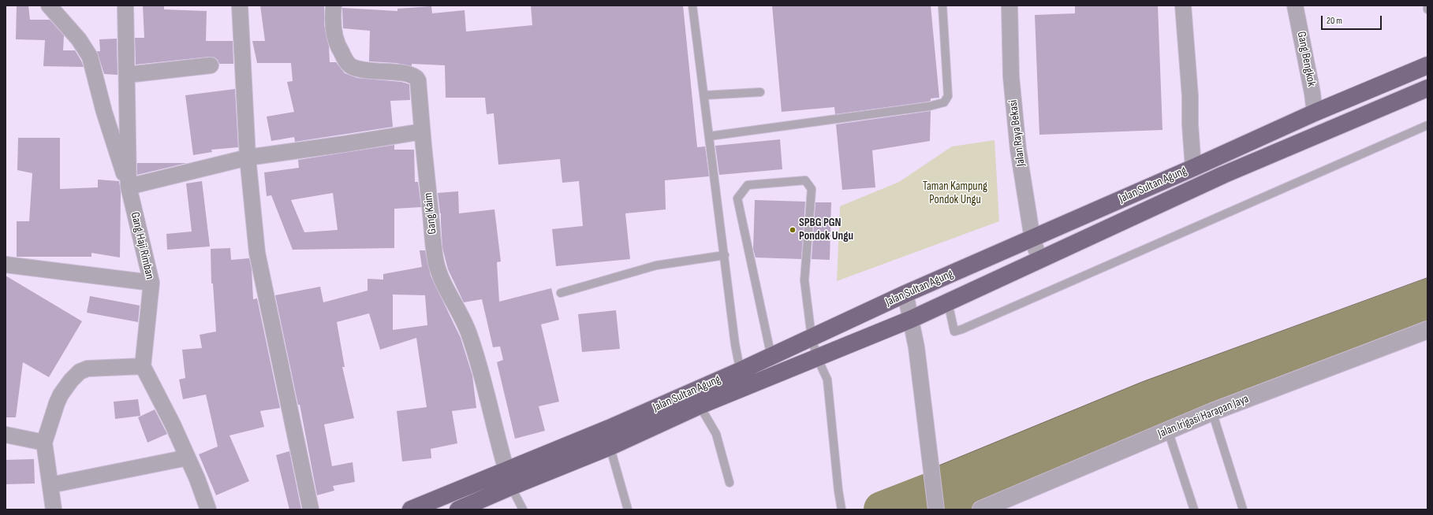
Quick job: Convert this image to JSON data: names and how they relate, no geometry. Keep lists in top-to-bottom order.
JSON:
{
  "streets": {
    "highway": ["Jalan Sultan Agung"],
    "street": [
      "Gang Bengkok",
      "Jalan Raya Bekasi",
      "Gang Kaim",
      "Gang Haji Rimban",
      "Jalan Irigasi Harapan Jaya"
    ]
  },
  "crossings": [
    ["Gang Bengkok", "Jalan Sultan Agung"],
    ["Jalan Raya Bekasi", "Jalan Sultan Agung"],
    ["Jalan Sultan Agung", "Gang Kaim"]
  ],
  "parks": ["Taman Kampung Pondok Ungu"],
  "places": ["SPBG PGN Pondok Ungu"],
  "scale_bar": "20 m"
}
